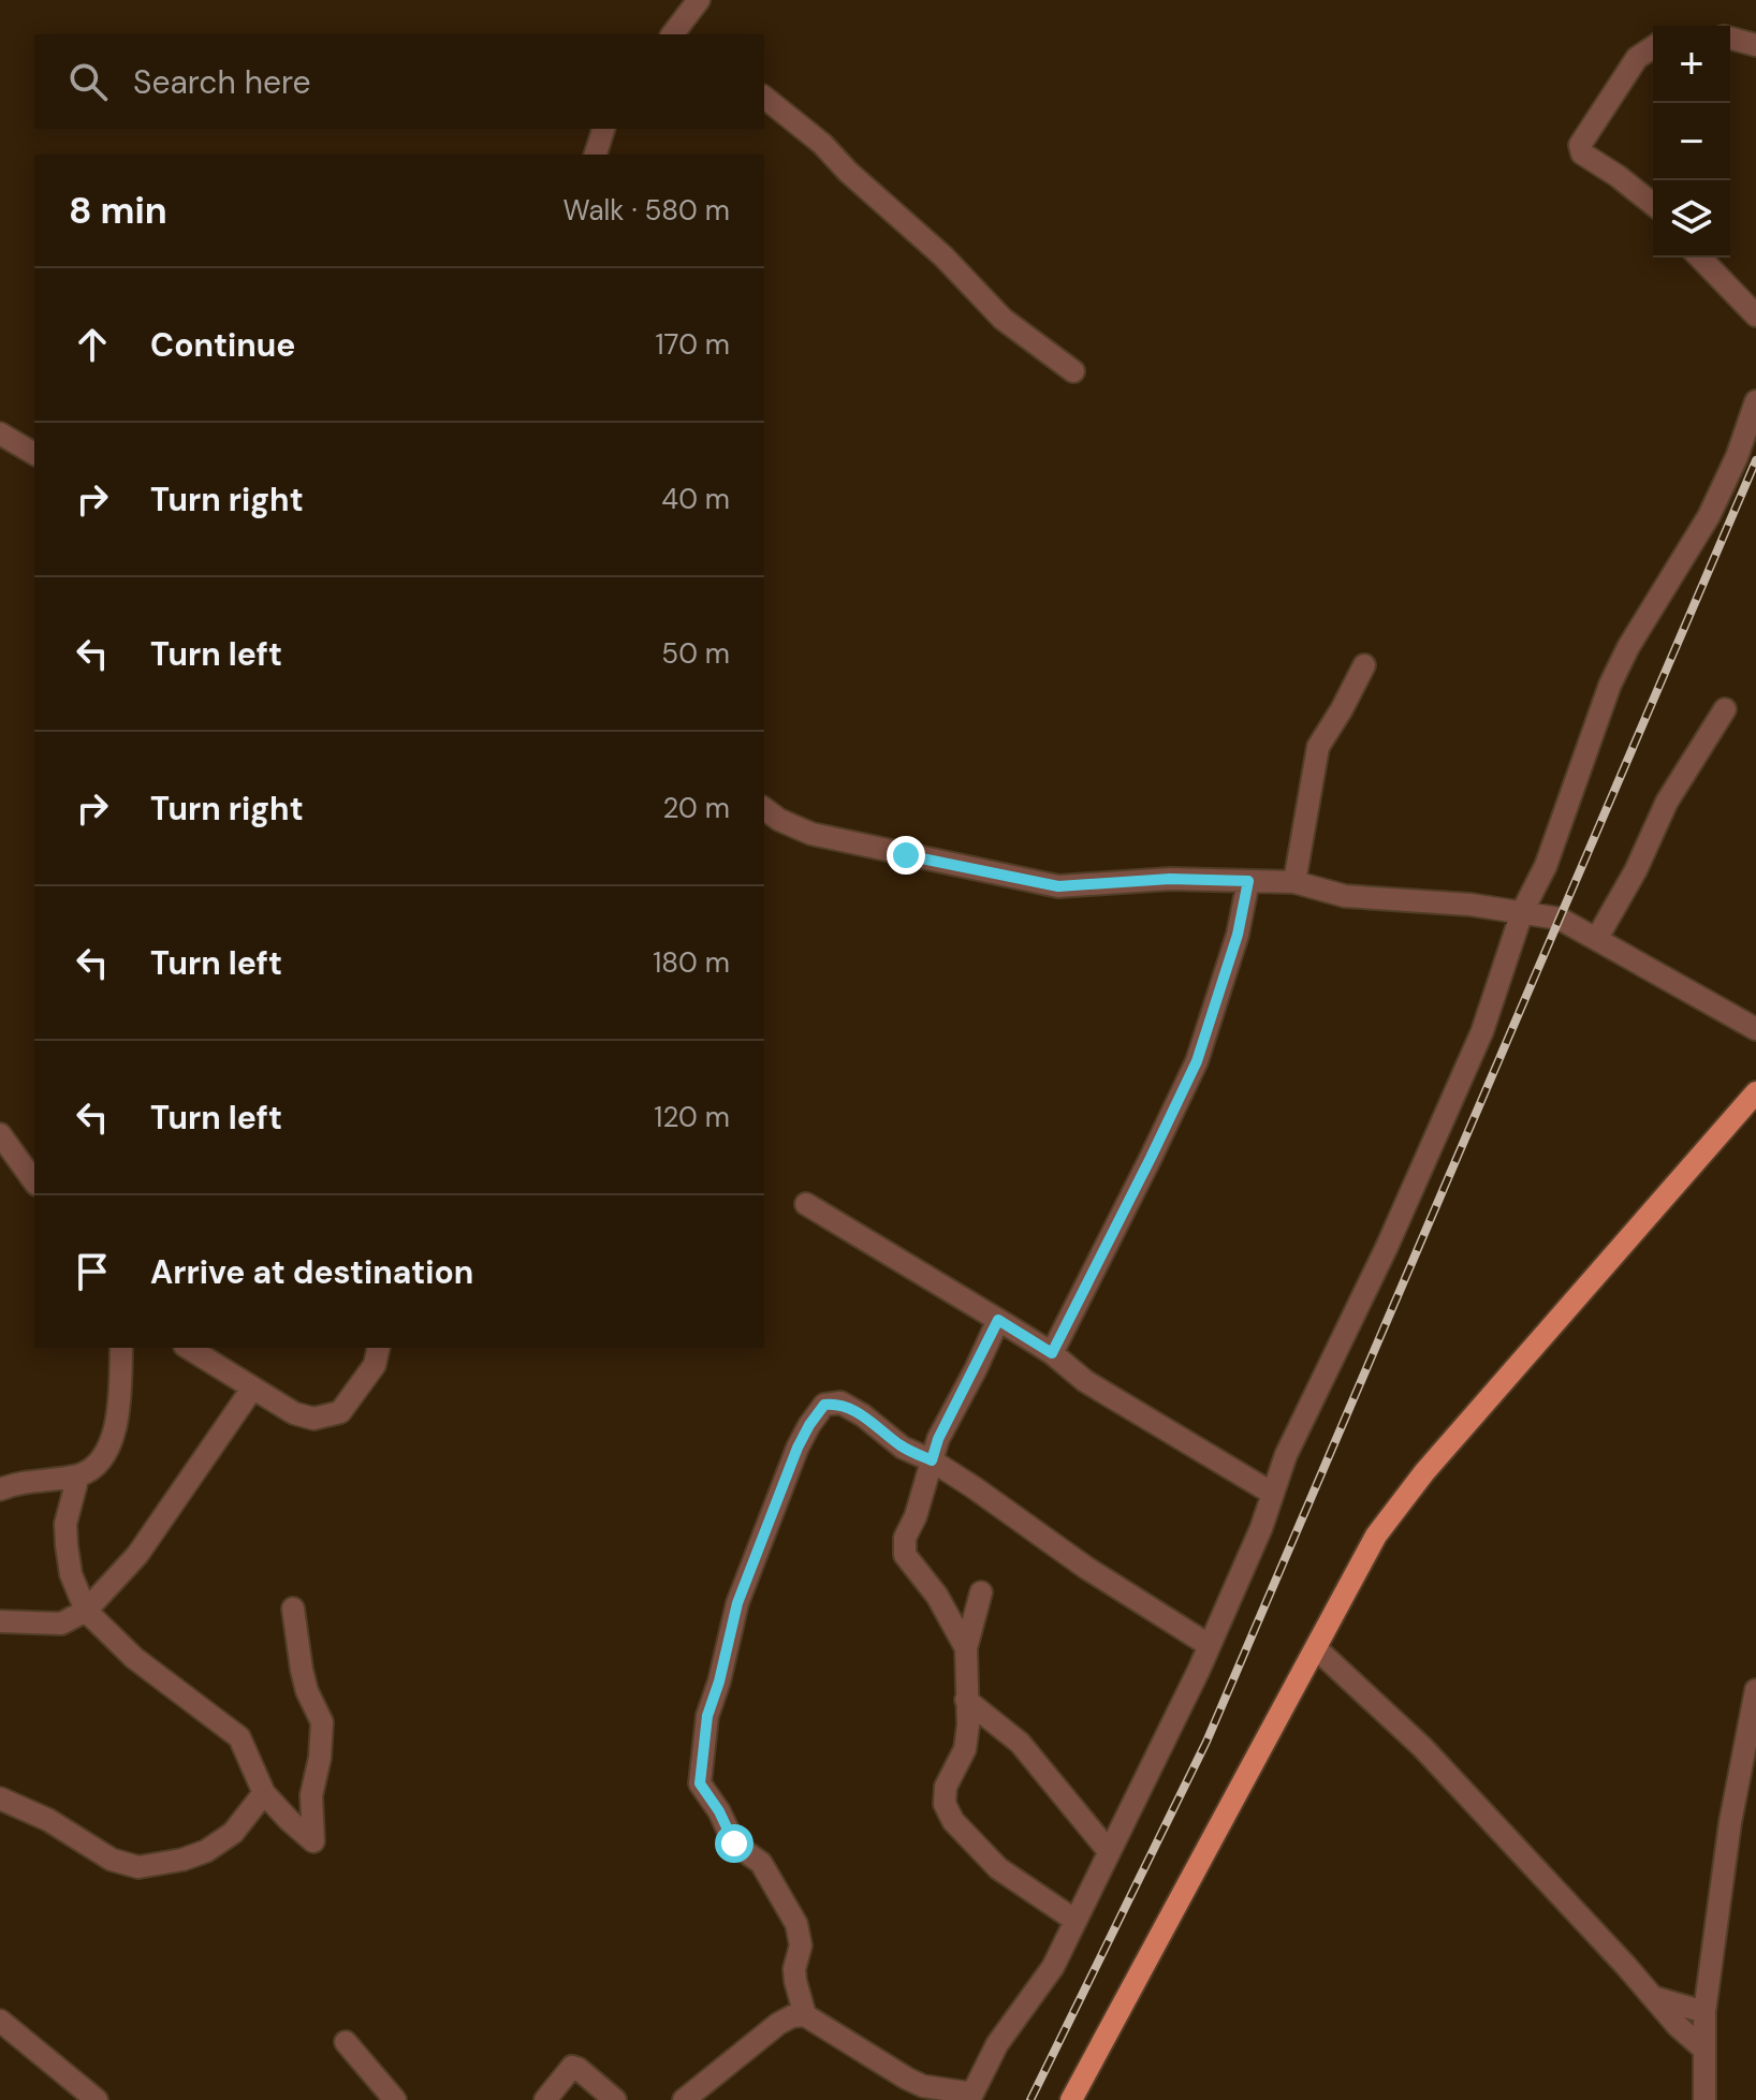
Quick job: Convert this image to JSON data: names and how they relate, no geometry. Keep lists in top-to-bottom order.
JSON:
{
  "page": {
    "map_buttons": ["+", "−"],
    "search": "Search here",
    "heading": ["8 min", "Walk · 580 m"],
    "list": [
      ["Continue", "170 m"],
      ["Turn right", "40 m"],
      ["Turn left", "50 m"],
      ["Turn right", "20 m"],
      ["Turn left", "180 m"],
      ["Turn left", "120 m"],
      "Arrive at destination"
    ]
  }
}
